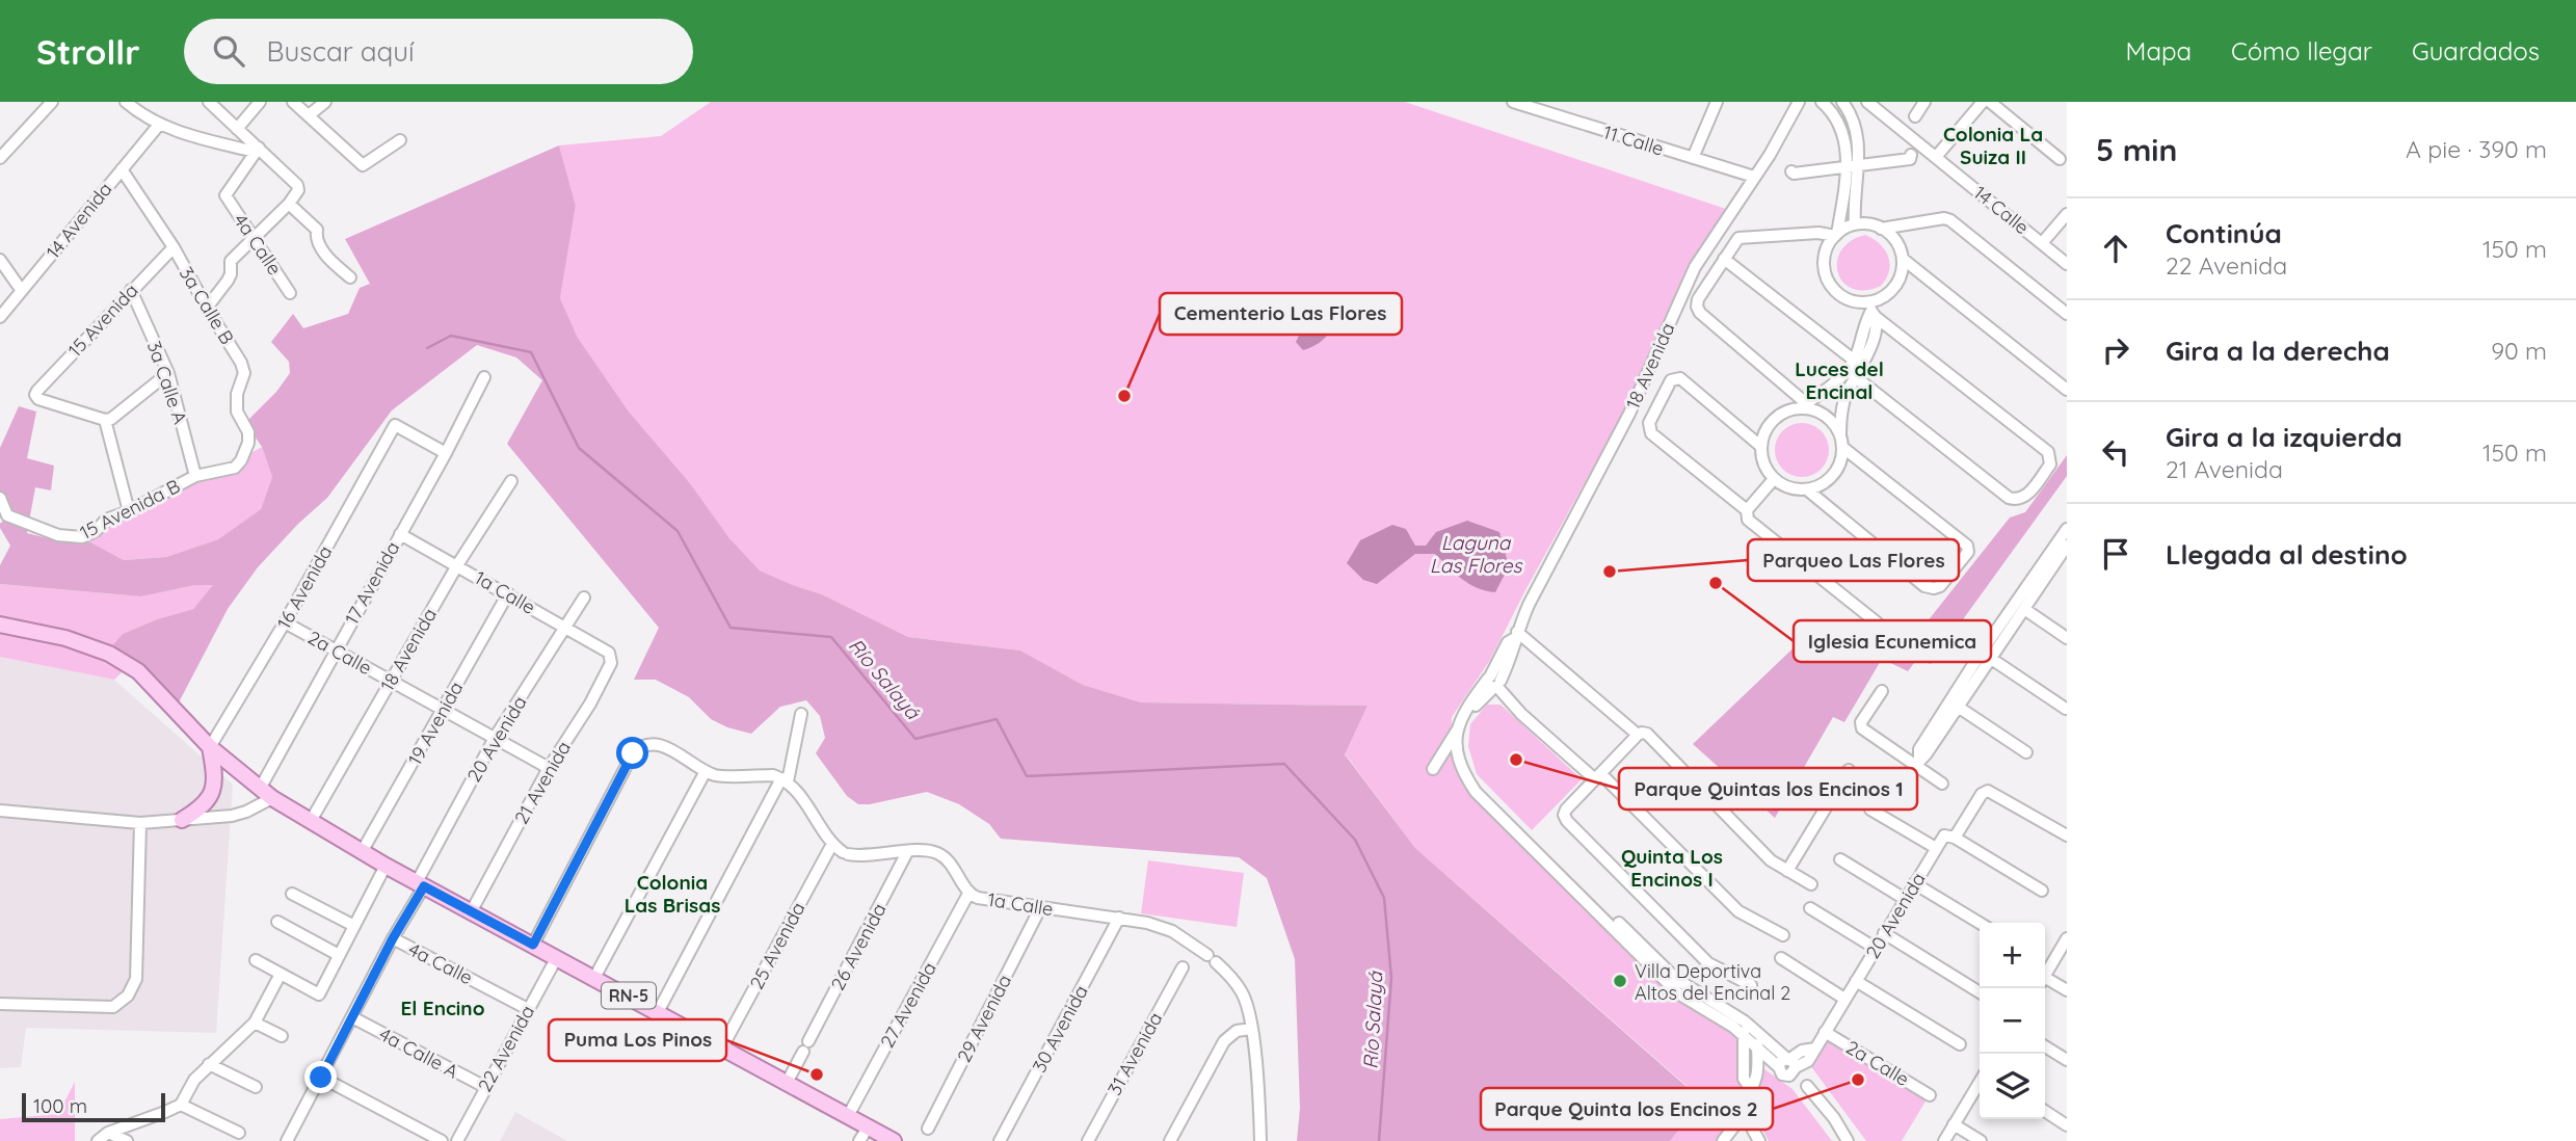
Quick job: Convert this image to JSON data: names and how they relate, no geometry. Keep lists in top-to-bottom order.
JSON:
{
  "streets": {
    "main road": ["RN-5"],
    "street": [
      "11 Calle",
      "14 Calle",
      "14 Avenida",
      "4a Calle",
      "3a Calle B",
      "15 Avenida",
      "18 Avenida",
      "3a Calle A",
      "15 Avenida B",
      "17 Avenida",
      "16 Avenida",
      "1a Calle",
      "2a Calle",
      "19 Avenida",
      "20 Avenida",
      "21 Avenida",
      "25 Avenida",
      "26 Avenida",
      "27 Avenida",
      "29 Avenida",
      "30 Avenida",
      "22 Avenida",
      "4a Calle A",
      "31 Avenida"
    ]
  },
  "crossings": [
    ["11 Calle", "18 Avenida"],
    ["14 Avenida", "3a Calle B"],
    ["4a Calle", "22 Avenida"],
    ["3a Calle B", "15 Avenida"],
    ["3a Calle B", "15 Avenida B"],
    ["15 Avenida", "3a Calle A"],
    ["18 Avenida", "1a Calle"],
    ["18 Avenida", "2a Calle"],
    ["18 Avenida", "20 Avenida"],
    ["18 Avenida", "RN-5"],
    ["3a Calle A", "15 Avenida B"],
    ["17 Avenida", "16 Avenida"],
    ["17 Avenida", "1a Calle"],
    ["17 Avenida", "2a Calle"],
    ["17 Avenida", "RN-5"],
    ["16 Avenida", "2a Calle"],
    ["16 Avenida", "RN-5"],
    ["1a Calle", "19 Avenida"],
    ["1a Calle", "20 Avenida"],
    ["1a Calle", "21 Avenida"],
    ["1a Calle", "25 Avenida"],
    ["1a Calle", "26 Avenida"],
    ["1a Calle", "27 Avenida"],
    ["1a Calle", "29 Avenida"],
    ["1a Calle", "30 Avenida"],
    ["2a Calle", "19 Avenida"],
    ["2a Calle", "20 Avenida"],
    ["2a Calle", "21 Avenida"],
    ["19 Avenida", "RN-5"],
    ["20 Avenida", "RN-5"],
    ["21 Avenida", "RN-5"],
    ["25 Avenida", "RN-5"],
    ["26 Avenida", "RN-5"],
    ["RN-5", "27 Avenida"],
    ["RN-5", "22 Avenida"],
    ["22 Avenida", "4a Calle A"]
  ],
  "districts": [
    "Colonia La Suiza II",
    "Luces del Encinal",
    "Quinta Los Encinos I",
    "Colonia Las Brisas",
    "El Encino"
  ],
  "water": ["Laguna Las Flores", "Río Salayá"],
  "places": [
    "Cementerio Las Flores",
    "Parqueo Las Flores",
    "Iglesia Ecunemica",
    "Parque Quintas los Encinos 1",
    "Villa Deportiva Altos del Encinal 2",
    "Puma Los Pinos",
    "Parque Quinta los Encinos 2"
  ],
  "scale_bar": "100 m",
  "page": {
    "header": "Strollr",
    "search": "Buscar aquí",
    "nav": ["Mapa", "Cómo llegar", "Guardados"],
    "heading": ["5 min", "A pie · 390 m"],
    "list": [
      ["Continúa", "22 Avenida", "150 m"],
      ["Gira a la derecha", "90 m"],
      ["Gira a la izquierda", "21 Avenida", "150 m"],
      "Llegada al destino"
    ],
    "map_buttons": ["+", "−"],
    "scale": "100 m"
  }
}
